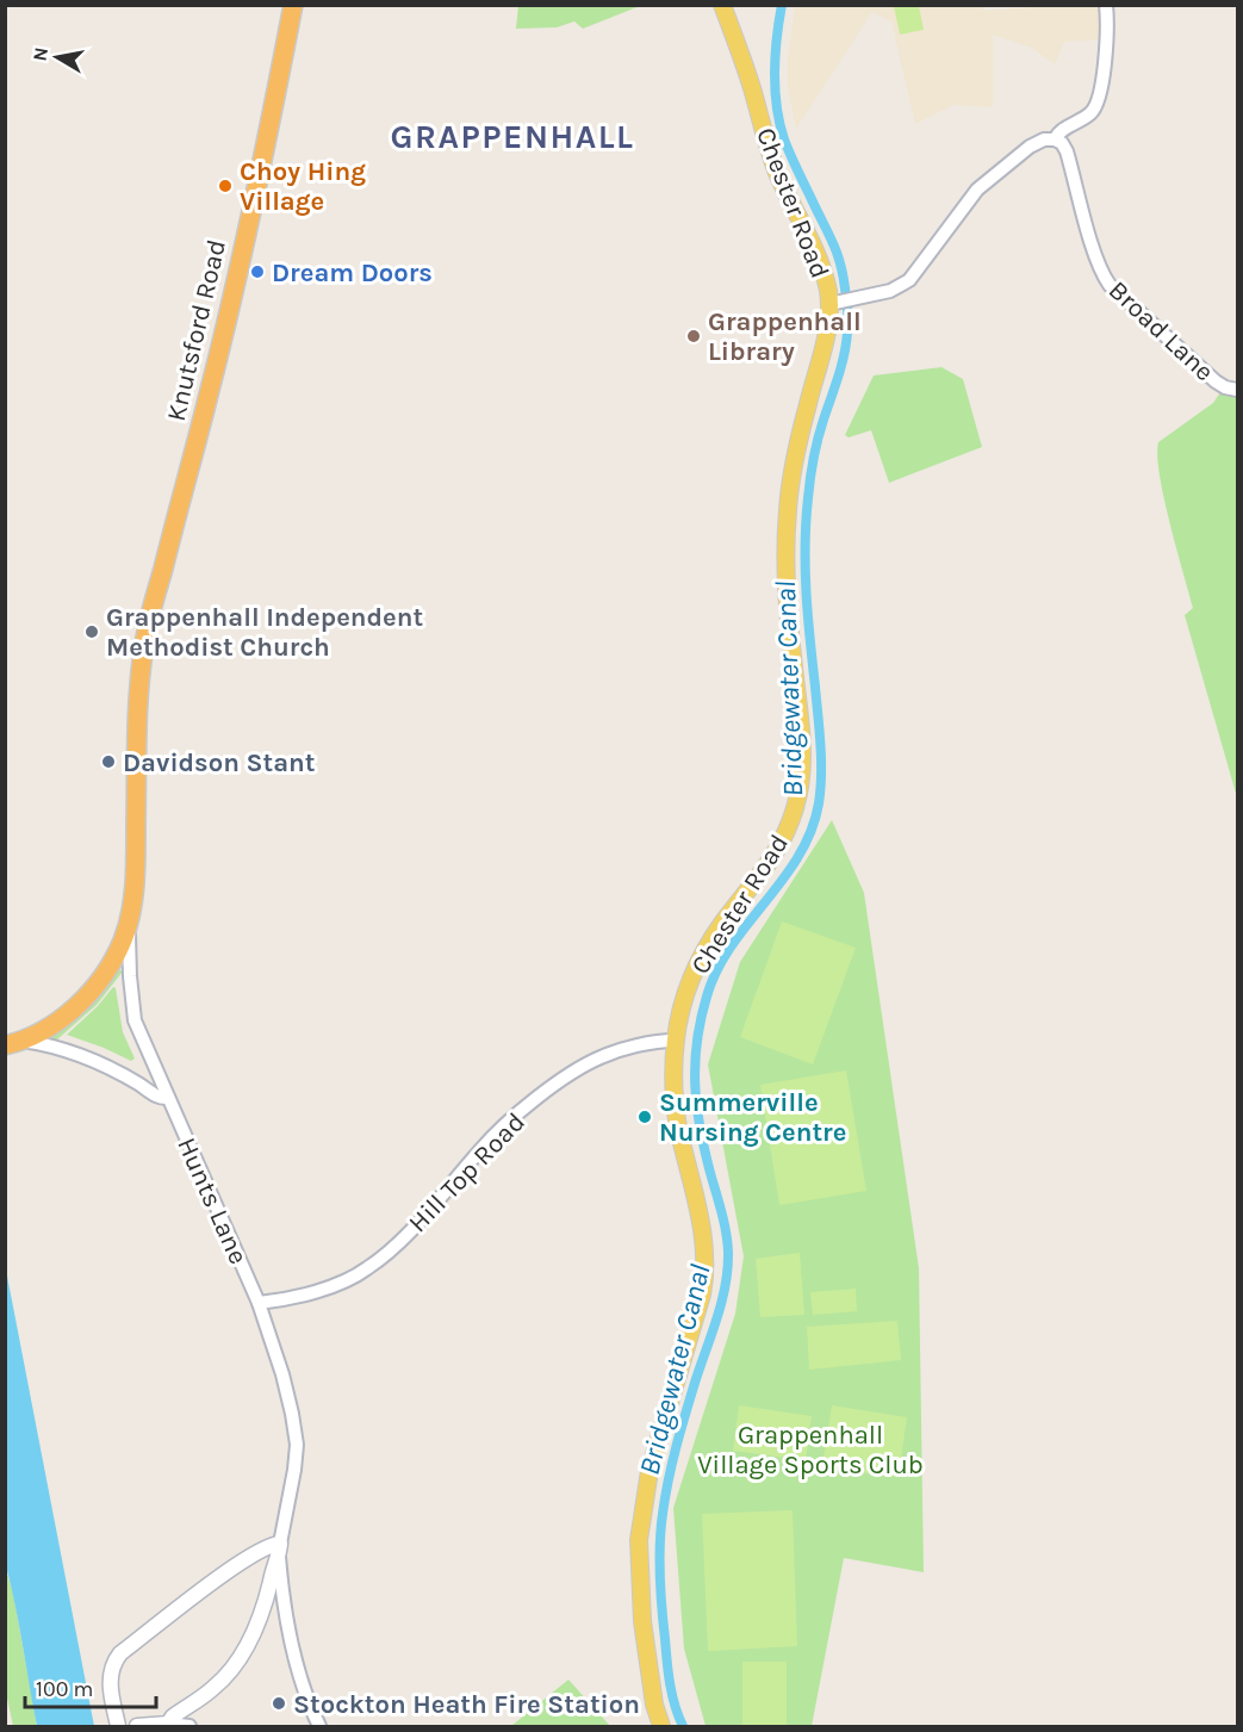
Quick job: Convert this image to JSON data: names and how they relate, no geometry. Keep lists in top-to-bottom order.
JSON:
{
  "streets": {
    "highway": ["Knutsford Road"],
    "main road": ["Chester Road"],
    "street": ["Broad Lane", "Hill Top Road", "Hunts Lane"]
  },
  "crossings": [
    ["Chester Road", "Hill Top Road"],
    ["Knutsford Road", "Hunts Lane"],
    ["Hill Top Road", "Hunts Lane"]
  ],
  "districts": ["GRAPPENHALL"],
  "water": ["Bridgewater Canal"],
  "parks": ["Grappenhall Village Sports Club"],
  "places": [
    "Choy Hing Village",
    "Dream Doors",
    "Grappenhall Library",
    "Grappenhall Independent Methodist Church",
    "Davidson Stant",
    "Summerville Nursing Centre",
    "Stockton Heath Fire Station"
  ],
  "scale_bar": "100 m",
  "north": "left"
}
